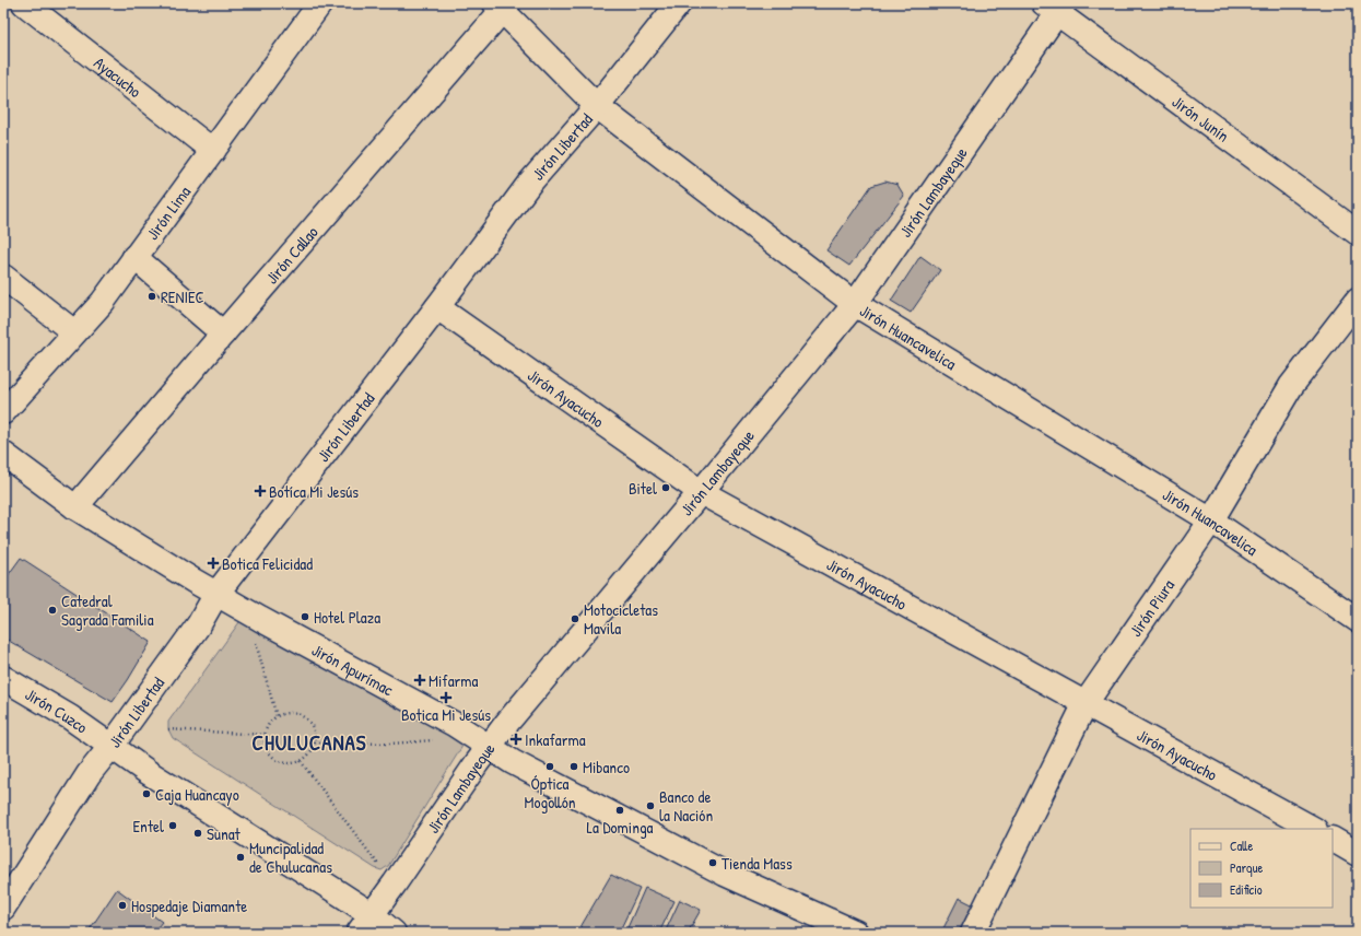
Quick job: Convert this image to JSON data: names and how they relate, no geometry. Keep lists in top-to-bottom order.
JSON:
{
  "streets": {
    "street": [
      "Ayacucho",
      "Jirón Junín",
      "Jirón Libertad",
      "Jirón Lambayeque",
      "Jirón Lima",
      "Jirón Callao",
      "Jirón Huancavelica",
      "Jirón Ayacucho",
      "Jirón Piura",
      "Jirón Apurímac",
      "Jirón Cuzco"
    ]
  },
  "crossings": [
    ["Ayacucho", "Jirón Lima"],
    ["Jirón Junín", "Jirón Lambayeque"],
    ["Jirón Libertad", "Jirón Huancavelica"],
    ["Jirón Libertad", "Jirón Ayacucho"],
    ["Jirón Libertad", "Jirón Apurímac"],
    ["Jirón Libertad", "Jirón Cuzco"],
    ["Jirón Lambayeque", "Jirón Huancavelica"],
    ["Jirón Lambayeque", "Jirón Ayacucho"],
    ["Jirón Lambayeque", "Jirón Apurímac"],
    ["Jirón Lambayeque", "Jirón Cuzco"],
    ["Jirón Callao", "Jirón Huancavelica"],
    ["Jirón Callao", "Jirón Apurímac"],
    ["Jirón Huancavelica", "Jirón Piura"],
    ["Jirón Ayacucho", "Jirón Piura"]
  ],
  "districts": ["CHULUCANAS"],
  "places": {
    "other": [
      "RENIEC",
      "Bitel",
      "Catedral Sagrada Familia",
      "Hotel Plaza",
      "Motocicletas Mavila",
      "Óptica Mogollón",
      "Mibanco",
      "Caja Huancayo",
      "Banco de la Nación",
      "La Dominga",
      "Entel",
      "Sunat",
      "Muncipalidad de Chulucanas",
      "Tienda Mass",
      "Hospedaje Diamante"
    ],
    "health": [
      "Botíca Mi Jesús",
      "Botica Felicidad",
      "Mifarma",
      "Botica Mi Jesús",
      "Inkafarma"
    ]
  },
  "legend": ["Calle", "Parque", "Edificio"]
}
